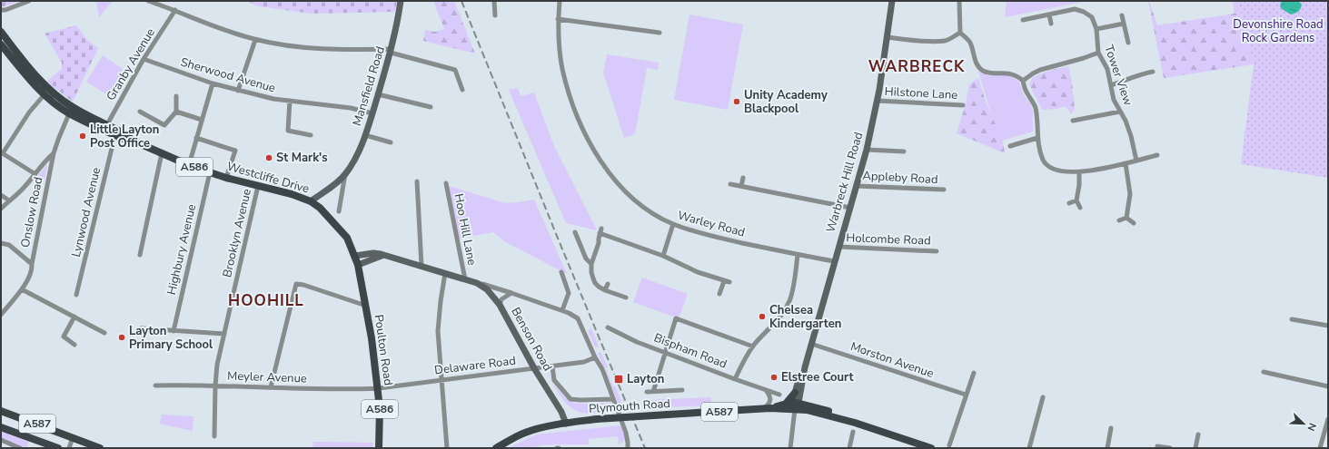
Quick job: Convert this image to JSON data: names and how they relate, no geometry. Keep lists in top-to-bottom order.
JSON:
{
  "streets": {
    "main road": [
      "Mansfield Road",
      "A586",
      "Westcliffe Drive",
      "Warbreck Hill Road",
      "Benson Road",
      "Poulton Road",
      "Plymouth Road",
      "A587"
    ],
    "street": [
      "Granby Avenue",
      "Sherwood Avenue",
      "Tower View",
      "Hilstone Lane",
      "Appleby Road",
      "Onslow Road",
      "Lynwood Avenue",
      "Warley Road",
      "Hoo Hill Lane",
      "Brooklyn Avenue",
      "Holcombe Road",
      "Highbury Avenue",
      "Bispham Road",
      "Morston Avenue",
      "Delaware Road",
      "Meyler Avenue"
    ]
  },
  "crossings": [
    ["Granby Avenue", "Sherwood Avenue"],
    ["Granby Avenue", "Westcliffe Drive"],
    ["Sherwood Avenue", "Mansfield Road"],
    ["Mansfield Road", "Westcliffe Drive"],
    ["Hilstone Lane", "Warbreck Hill Road"],
    ["Westcliffe Drive", "Onslow Road"],
    ["Westcliffe Drive", "Lynwood Avenue"],
    ["Westcliffe Drive", "Brooklyn Avenue"],
    ["Westcliffe Drive", "Highbury Avenue"],
    ["Westcliffe Drive", "Poulton Road"],
    ["Appleby Road", "Warbreck Hill Road"],
    ["Warbreck Hill Road", "Warley Road"],
    ["Warbreck Hill Road", "Holcombe Road"],
    ["Warbreck Hill Road", "Morston Avenue"],
    ["Warbreck Hill Road", "Plymouth Road"],
    ["Warbreck Hill Road", "A587"],
    ["Brooklyn Avenue", "Meyler Avenue"],
    ["Benson Road", "Delaware Road"],
    ["Benson Road", "Plymouth Road"],
    ["Poulton Road", "Delaware Road"],
    ["Poulton Road", "Meyler Avenue"],
    ["Delaware Road", "Meyler Avenue"],
    ["Plymouth Road", "A587"]
  ],
  "districts": ["WARBRECK", "HOOHILL"],
  "parks": ["Devonshire Road Rock Gardens"],
  "places": {
    "other": [
      "Unity Academy Blackpool",
      "Little Layton Post Office",
      "St Mark's",
      "Chelsea Kindergarten",
      "Layton Primary School",
      "Elstree Court"
    ],
    "transit": ["Layton"]
  },
  "north": "bottom right"
}
